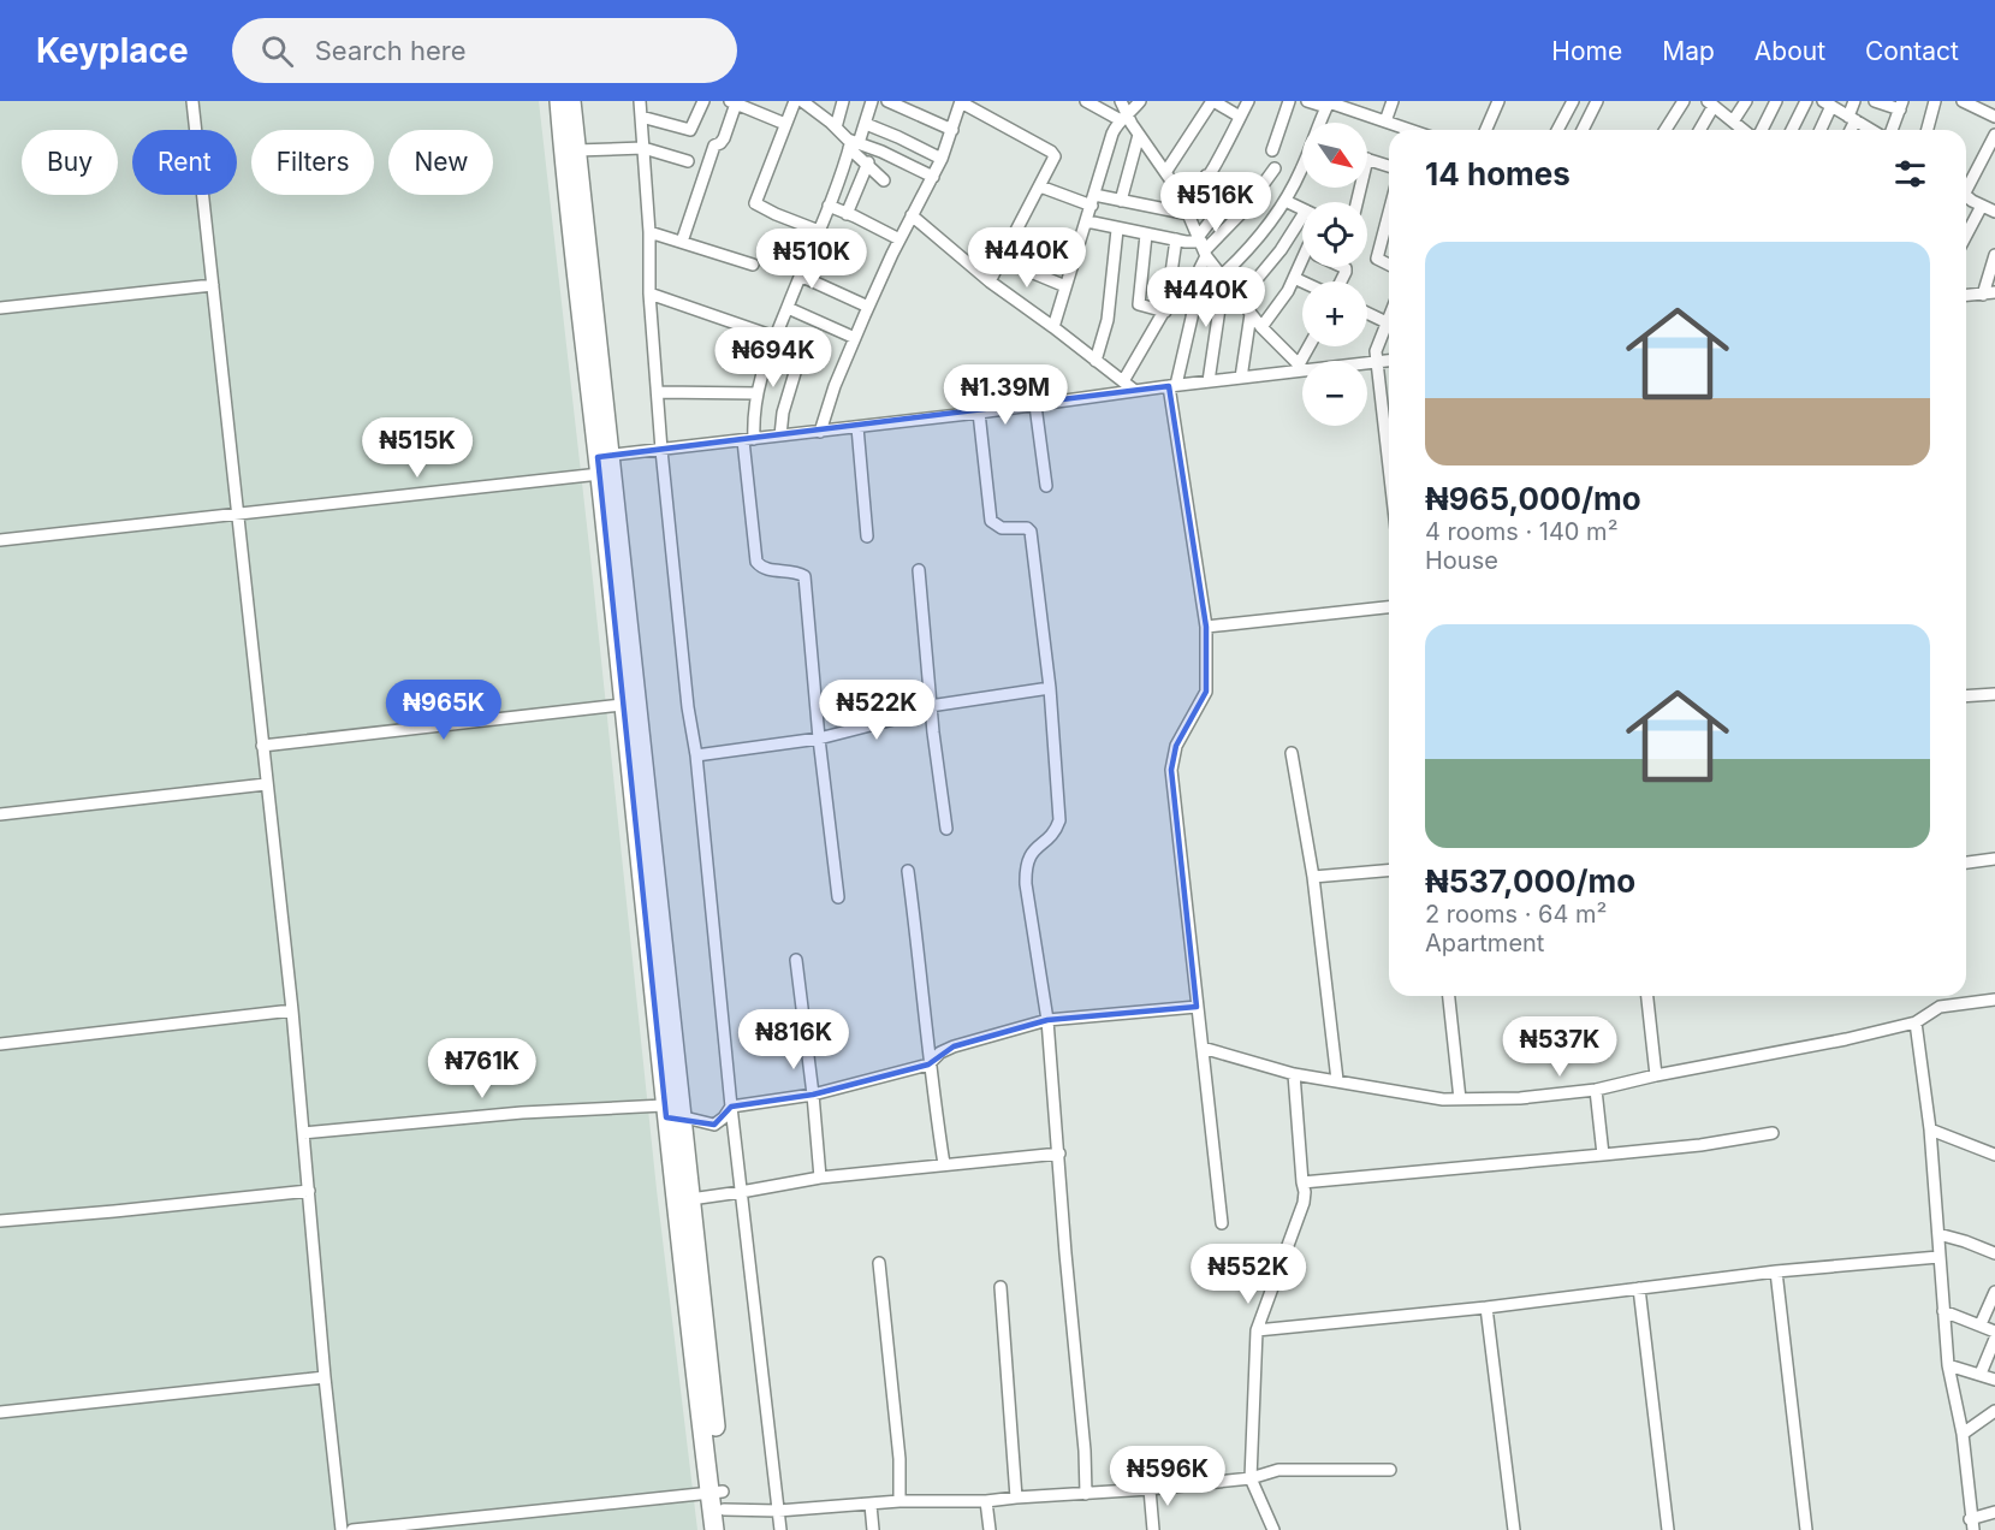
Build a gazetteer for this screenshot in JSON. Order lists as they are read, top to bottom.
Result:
{
  "north": "bottom right",
  "page": {
    "header": "Keyplace",
    "search": "Search here",
    "nav": [
      "Home",
      "Map",
      "About",
      "Contact"
    ],
    "map_buttons": ["+", "−"],
    "chip": [
      "Buy",
      "Rent",
      "Filters",
      "New"
    ],
    "heading": "14 homes",
    "price": [
      "₦516K",
      "₦440K",
      "₦510K",
      "₦440K",
      "₦694K",
      "₦1.39M",
      "₦515K",
      "₦965K",
      "₦522K",
      "₦816K",
      "₦537K",
      "₦761K",
      "₦552K",
      "₦596K"
    ],
    "list": [
      {
        "name": "₦965,000/mo",
        "note": "4 rooms · 140 m² · House"
      },
      {
        "name": "₦537,000/mo",
        "note": "2 rooms · 64 m² · Apartment"
      }
    ]
  }
}
